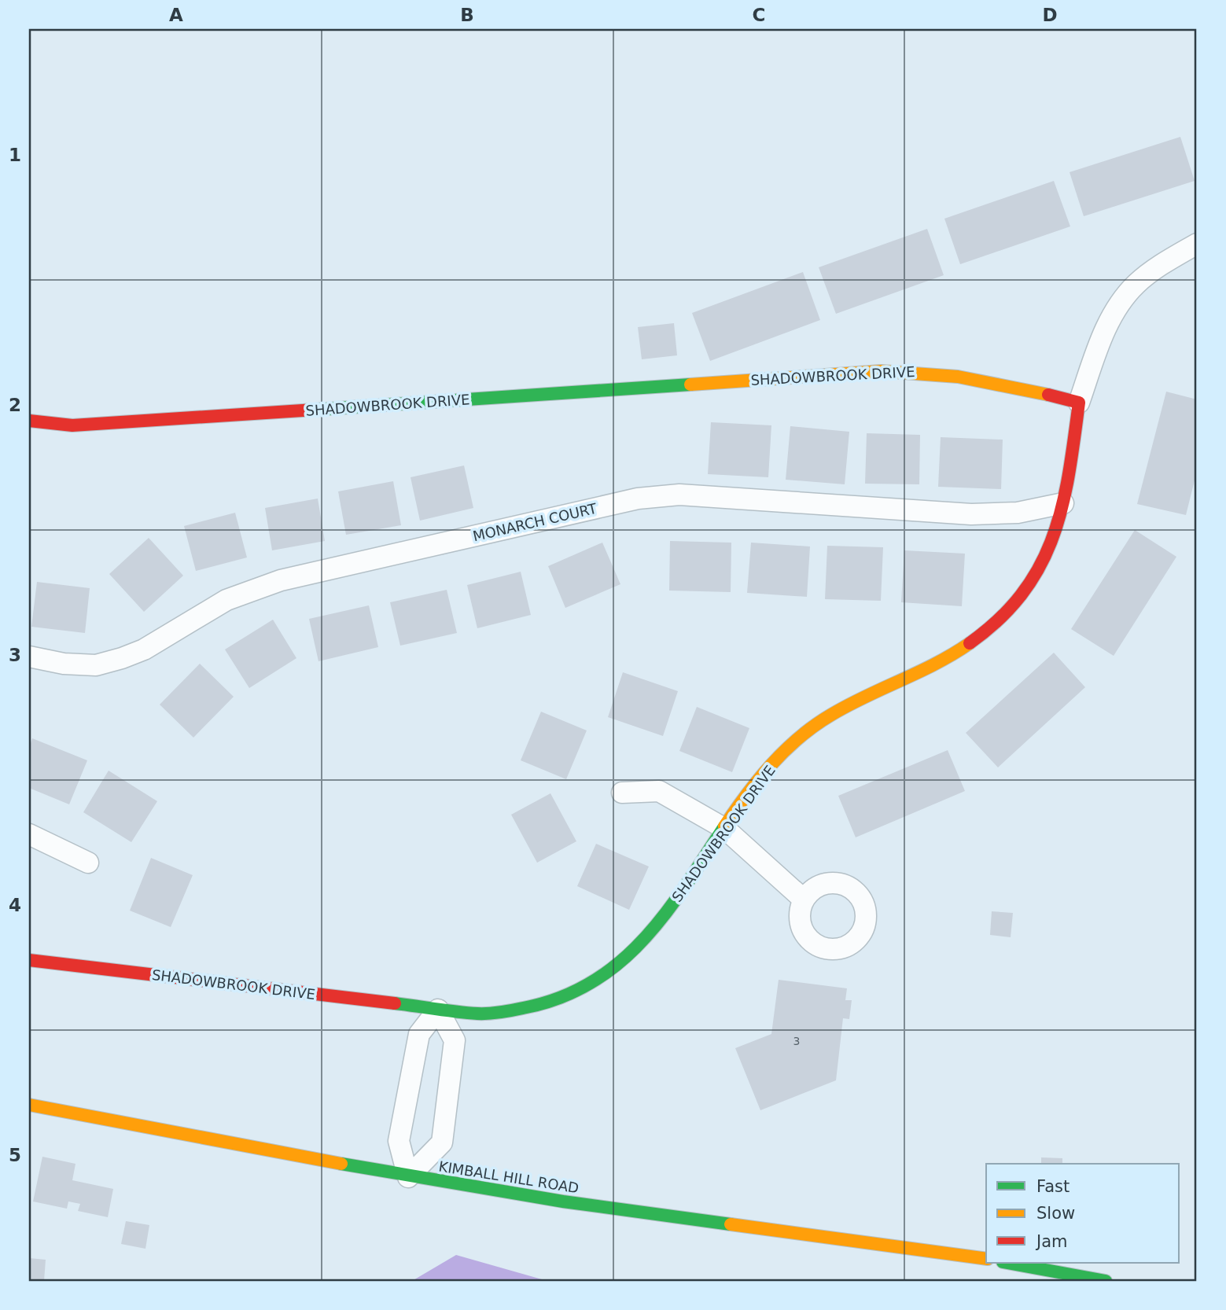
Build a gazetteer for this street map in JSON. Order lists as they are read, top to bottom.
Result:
{
  "streets": {
    "street": ["SHADOWBROOK DRIVE", "MONARCH COURT", "KIMBALL HILL ROAD"]
  },
  "crossings": [
    ["SHADOWBROOK DRIVE", "MONARCH COURT"]
  ],
  "house_numbers": ["3"],
  "legend": ["Fast", "Slow", "Jam"],
  "grid": {
    "columns": [
      "A",
      "B",
      "C",
      "D"
    ],
    "rows": [
      "1",
      "2",
      "3",
      "4",
      "5"
    ]
  }
}
